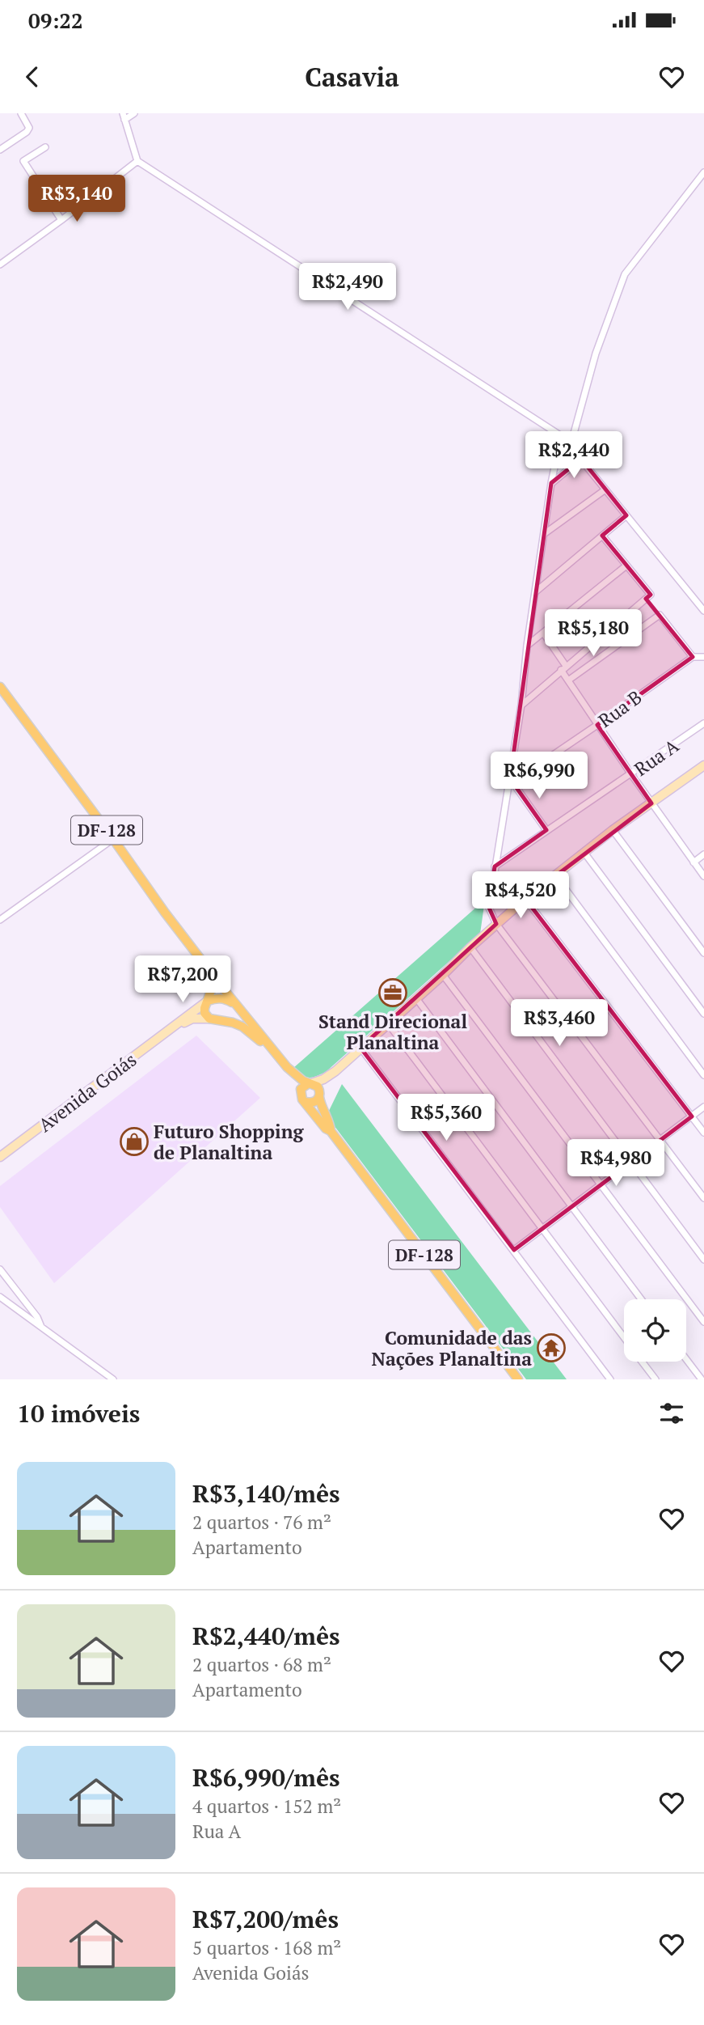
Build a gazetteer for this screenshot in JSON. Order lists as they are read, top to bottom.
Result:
{
  "streets": {
    "main road": ["DF-128"],
    "street": ["Rua B", "Rua A", "Avenida Goiás"]
  },
  "crossings": [
    ["DF-128", "Avenida Goiás"]
  ],
  "places": {
    "office": ["Stand Direcional Planaltina"],
    "shop": ["Futuro Shopping de Planaltina"],
    "temple": ["Comunidade das Nações Planaltina"]
  },
  "page": {
    "status": "09:22",
    "header": "Casavia",
    "price": [
      "R$3,140",
      "R$2,490",
      "R$2,440",
      "R$5,180",
      "R$6,990",
      "R$4,520",
      "R$7,200",
      "R$3,460",
      "R$5,360",
      "R$4,980"
    ],
    "heading": "10 imóveis",
    "list": [
      {
        "name": "R$3,140/mês",
        "note": "2 quartos · 76 m² · Apartamento"
      },
      {
        "name": "R$2,440/mês",
        "note": "2 quartos · 68 m² · Apartamento"
      },
      {
        "name": "R$6,990/mês",
        "note": "4 quartos · 152 m² · Rua A"
      },
      {
        "name": "R$7,200/mês",
        "note": "5 quartos · 168 m² · Avenida Goiás"
      }
    ]
  }
}
